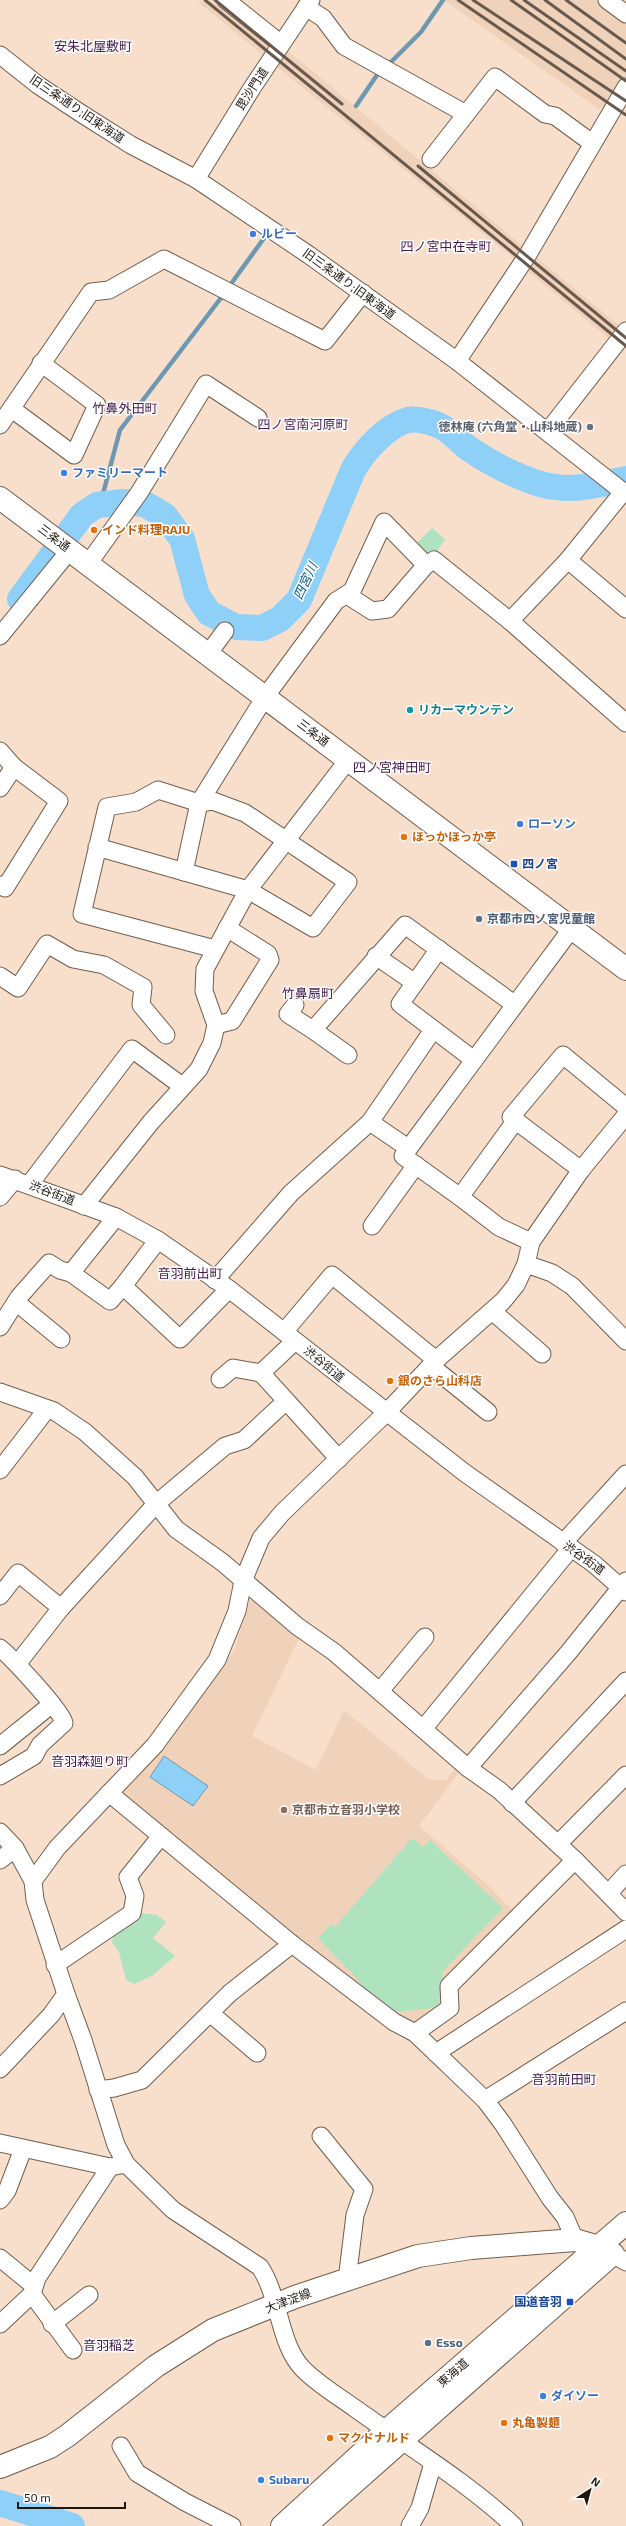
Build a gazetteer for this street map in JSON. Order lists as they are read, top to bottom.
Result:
{
  "streets": {
    "main road": ["三条通", "大津淀線", "東海道"],
    "street": ["毘沙門道", "旧三条通り;旧東海道", "渋谷街道"]
  },
  "crossings": [
    ["毘沙門道", "旧三条通り;旧東海道"],
    ["大津淀線", "東海道"]
  ],
  "districts": [
    "安朱北屋敷町",
    "四ノ宮中在寺町",
    "竹鼻外田町",
    "四ノ宮南河原町",
    "四ノ宮神田町",
    "竹鼻扇町",
    "音羽前出町",
    "音羽森廻り町",
    "音羽前田町",
    "音羽稲芝"
  ],
  "water": ["四宮川"],
  "places": {
    "other": [
      "ルビー",
      "徳林庵 (六角堂・山科地蔵)",
      "ファミリーマート",
      "インド料理RAJU",
      "リカーマウンテン",
      "ローソン",
      "ほっかほっか亭",
      "京都市四ノ宮児童館",
      "銀のさら山科店",
      "京都市立音羽小学校",
      "Esso",
      "ダイソー",
      "丸亀製麺",
      "マクドナルド",
      "Subaru"
    ],
    "transit": ["四ノ宮", "国道音羽"]
  },
  "scale_bar": "50 m",
  "north": "top right"
}
